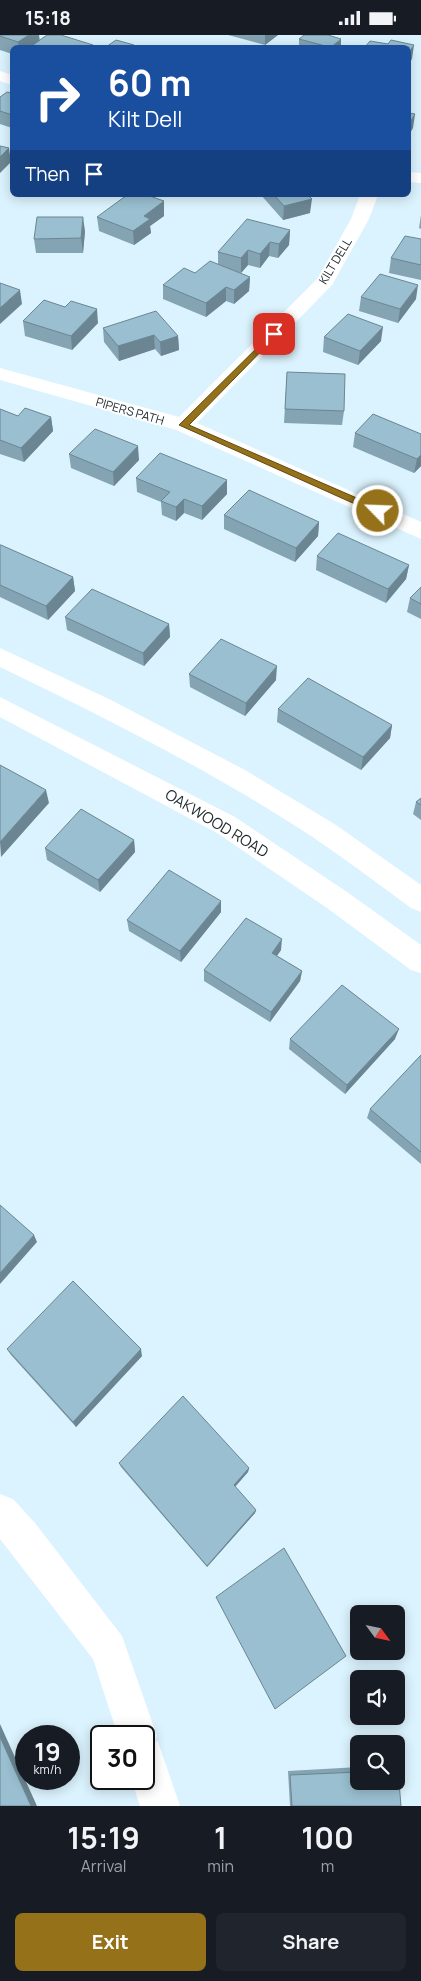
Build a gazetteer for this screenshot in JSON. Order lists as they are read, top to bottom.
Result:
{
  "streets": {
    "street": ["KILT DELL", "PIPERS PATH", "OAKWOOD ROAD"]
  },
  "crossings": [
    ["KILT DELL", "PIPERS PATH"]
  ],
  "north": "bottom right",
  "page": {
    "status": "15:18",
    "turn": ["60 m", "Kilt Dell"],
    "then": "Then",
    "speed": "19 km/h",
    "limit": "30",
    "eta": [
      "15:19",
      "Arrival",
      "1",
      "min",
      "100",
      "m"
    ],
    "buttons": ["Exit", "Share"]
  }
}
